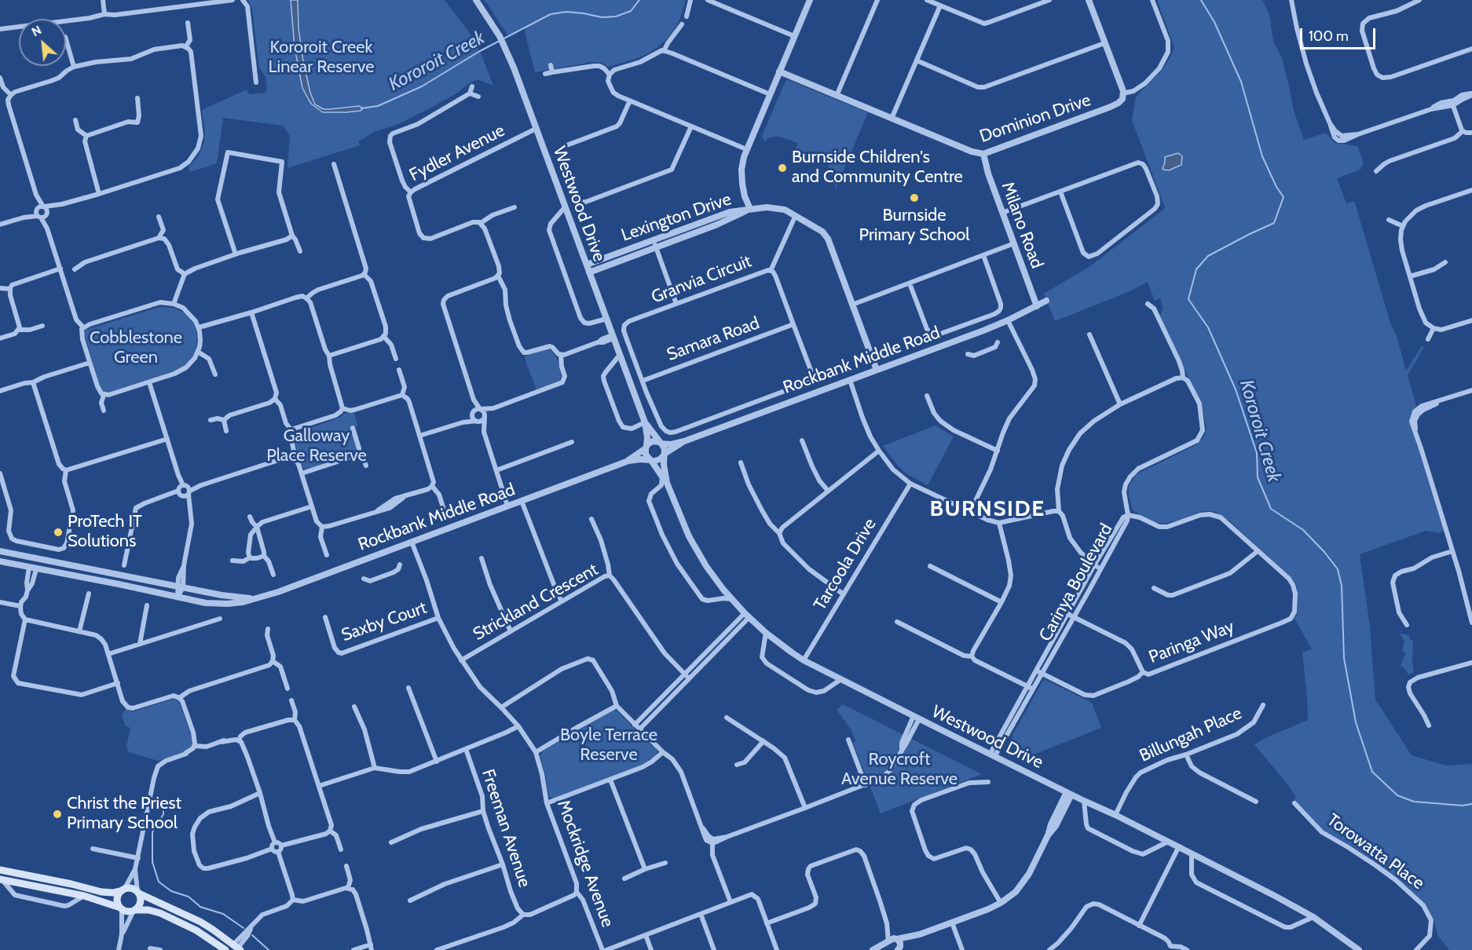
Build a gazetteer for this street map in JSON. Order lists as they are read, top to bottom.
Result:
{
  "streets": {
    "street": [
      "Dominion Drive",
      "Fydler Avenue",
      "Westwood Drive",
      "Lexington Drive",
      "Milano Road",
      "Granvia Circuit",
      "Samara Road",
      "Rockbank Middle Road",
      "Tarcoola Drive",
      "Carinya Boulevard",
      "Strickland Crescent",
      "Saxby Court",
      "Paringa Way",
      "Billungah Place",
      "Freeman Avenue",
      "Torowatta Place",
      "Mockridge Avenue"
    ]
  },
  "crossings": [
    ["Dominion Drive", "Milano Road"],
    ["Fydler Avenue", "Westwood Drive"],
    ["Westwood Drive", "Lexington Drive"],
    ["Westwood Drive", "Rockbank Middle Road"],
    ["Westwood Drive", "Tarcoola Drive"],
    ["Westwood Drive", "Carinya Boulevard"],
    ["Westwood Drive", "Billungah Place"],
    ["Lexington Drive", "Rockbank Middle Road"],
    ["Milano Road", "Rockbank Middle Road"],
    ["Granvia Circuit", "Samara Road"],
    ["Rockbank Middle Road", "Mockridge Avenue"],
    ["Carinya Boulevard", "Paringa Way"],
    ["Strickland Crescent", "Mockridge Avenue"],
    ["Saxby Court", "Mockridge Avenue"]
  ],
  "districts": ["BURNSIDE"],
  "water": ["Kororoit Creek"],
  "parks": [
    "Kororoit Creek Linear Reserve",
    "Cobblestone Green",
    "Galloway Place Reserve",
    "Boyle Terrace Reserve",
    "Roycroft Avenue Reserve"
  ],
  "places": [
    "Burnside Children's and Community Centre",
    "Burnside Primary School",
    "ProTech IT Solutions",
    "Christ the Priest Primary School"
  ],
  "scale_bar": "100 m",
  "north": "top left"
}
